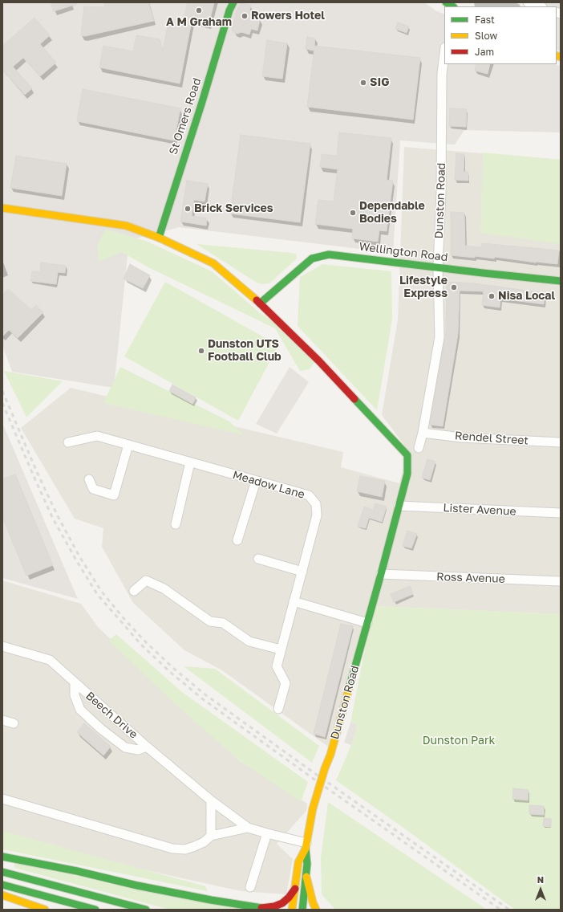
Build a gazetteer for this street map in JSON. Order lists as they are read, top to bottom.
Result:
{
  "streets": {
    "main road": ["St Omers Road", "Dunston Road", "Wellington Road"],
    "street": [
      "Rendel Street",
      "Meadow Lane",
      "Lister Avenue",
      "Ross Avenue",
      "Beech Drive"
    ]
  },
  "crossings": [
    ["St Omers Road", "Dunston Road"],
    ["Dunston Road", "Wellington Road"],
    ["Dunston Road", "Rendel Street"],
    ["Dunston Road", "Lister Avenue"],
    ["Dunston Road", "Ross Avenue"],
    ["Dunston Road", "Beech Drive"]
  ],
  "parks": ["Dunston Park"],
  "places": [
    "A M Graham",
    "Rowers Hotel",
    "SIG",
    "Brick Services",
    "Dependable Bodies",
    "Lifestyle Express",
    "Nisa Local",
    "Dunston UTS Football Club"
  ],
  "legend": ["Fast", "Slow", "Jam"],
  "north": "top"
}
